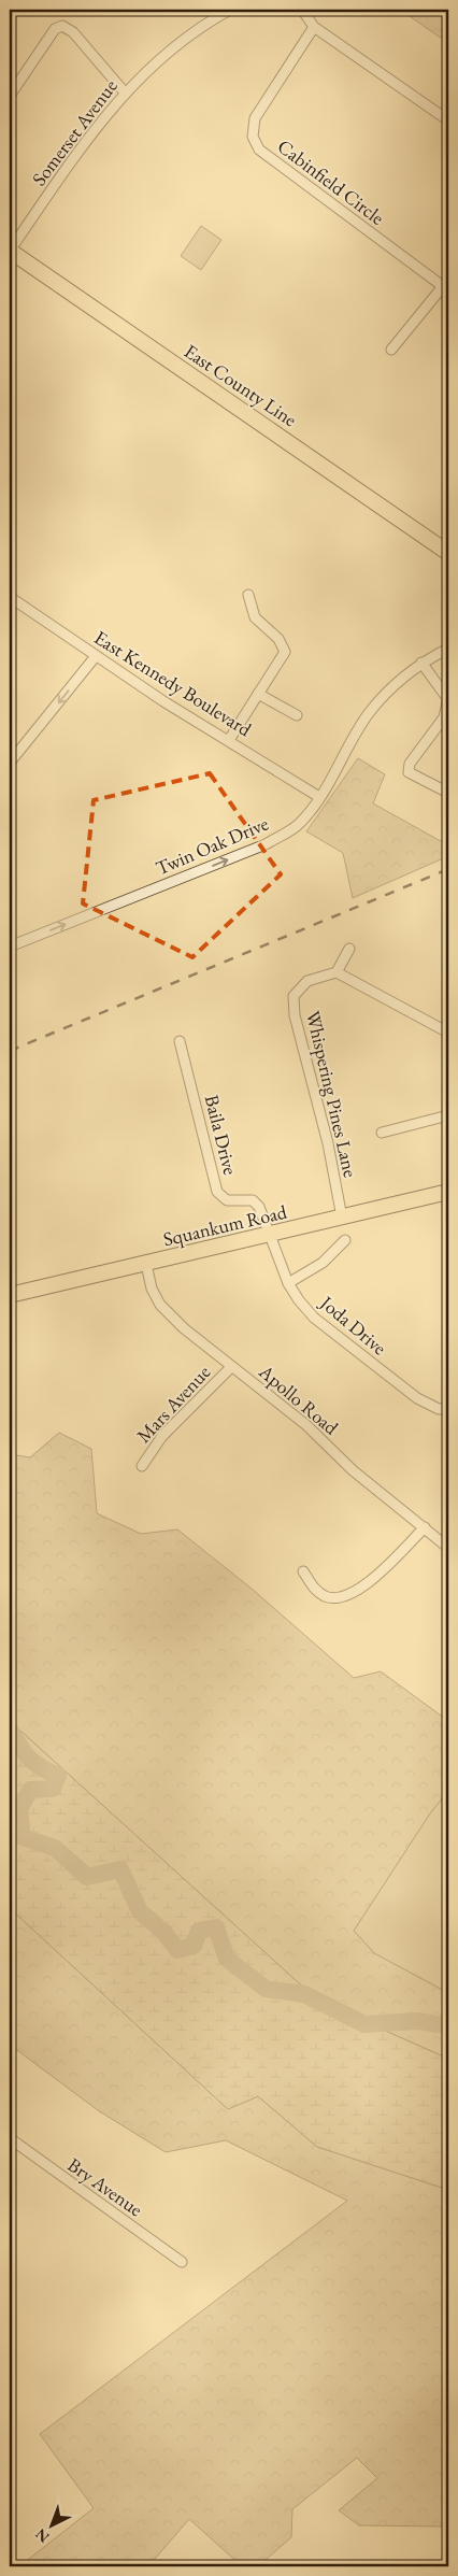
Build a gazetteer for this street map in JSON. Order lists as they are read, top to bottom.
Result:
{
  "streets": {
    "main road": ["East County Line", "Squankum Road"],
    "street": [
      "Somerset Avenue",
      "Cabinfield Circle",
      "East Kennedy Boulevard",
      "Twin Oak Drive",
      "Whispering Pines Lane",
      "Baila Drive",
      "Joda Drive",
      "Apollo Road",
      "Mars Avenue",
      "Bry Avenue"
    ]
  },
  "crossings": [
    ["Somerset Avenue", "East County Line"],
    ["East Kennedy Boulevard", "Twin Oak Drive"],
    ["Whispering Pines Lane", "Squankum Road"],
    ["Baila Drive", "Squankum Road"],
    ["Baila Drive", "Joda Drive"],
    ["Squankum Road", "Joda Drive"],
    ["Squankum Road", "Apollo Road"],
    ["Apollo Road", "Mars Avenue"]
  ],
  "one_way": ["Twin Oak Drive"],
  "north": "bottom left"
}
